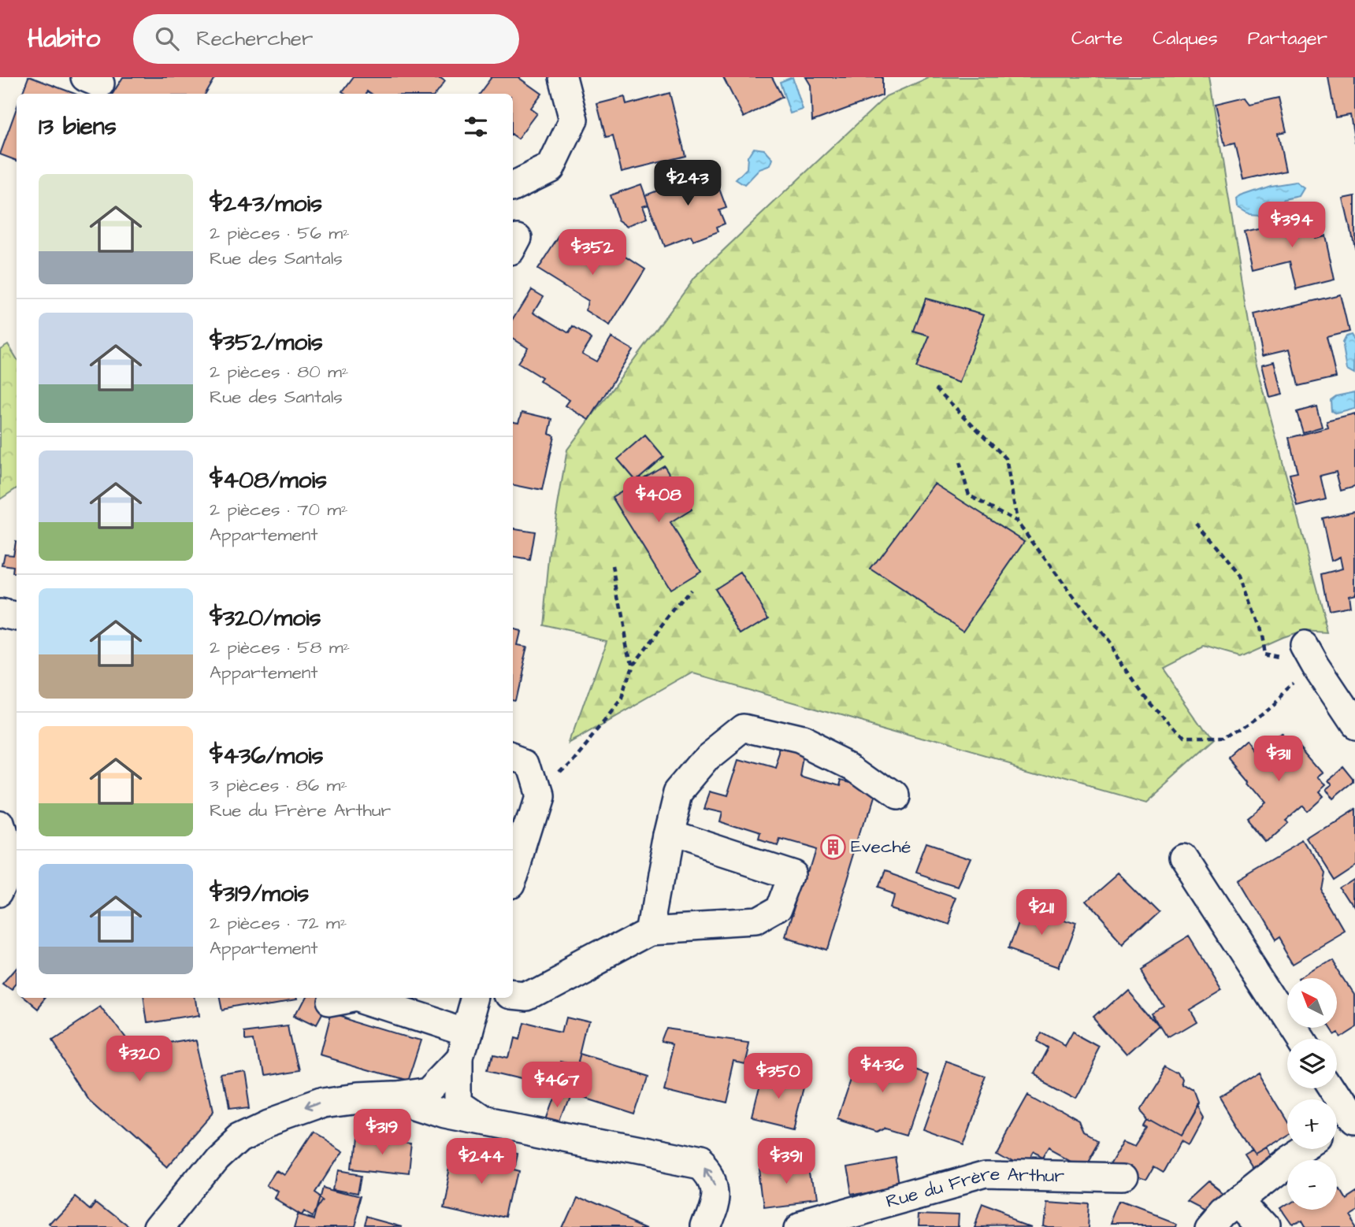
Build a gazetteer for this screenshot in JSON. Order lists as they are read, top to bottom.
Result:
{
  "streets": {
    "street": ["Rue du Frère Arthur"]
  },
  "places": {
    "building": ["Eveché"]
  },
  "north": "top left",
  "page": {
    "header": "Habito",
    "search": "Rechercher",
    "nav": ["Carte", "Calques", "Partager"],
    "heading": "13 biens",
    "price": [
      "$243",
      "$394",
      "$352",
      "$408",
      "$311",
      "$211",
      "$320",
      "$436",
      "$350",
      "$467",
      "$319",
      "$244",
      "$391"
    ],
    "list": [
      {
        "name": "$243/mois",
        "note": "2 pièces · 56 m² · Rue des Santals"
      },
      {
        "name": "$352/mois",
        "note": "2 pièces · 80 m² · Rue des Santals"
      },
      {
        "name": "$408/mois",
        "note": "2 pièces · 70 m² · Appartement"
      },
      {
        "name": "$320/mois",
        "note": "2 pièces · 58 m² · Appartement"
      },
      {
        "name": "$436/mois",
        "note": "3 pièces · 86 m² · Rue du Frère Arthur"
      },
      {
        "name": "$319/mois",
        "note": "2 pièces · 72 m² · Appartement"
      }
    ],
    "map_buttons": ["+", "−"]
  }
}
